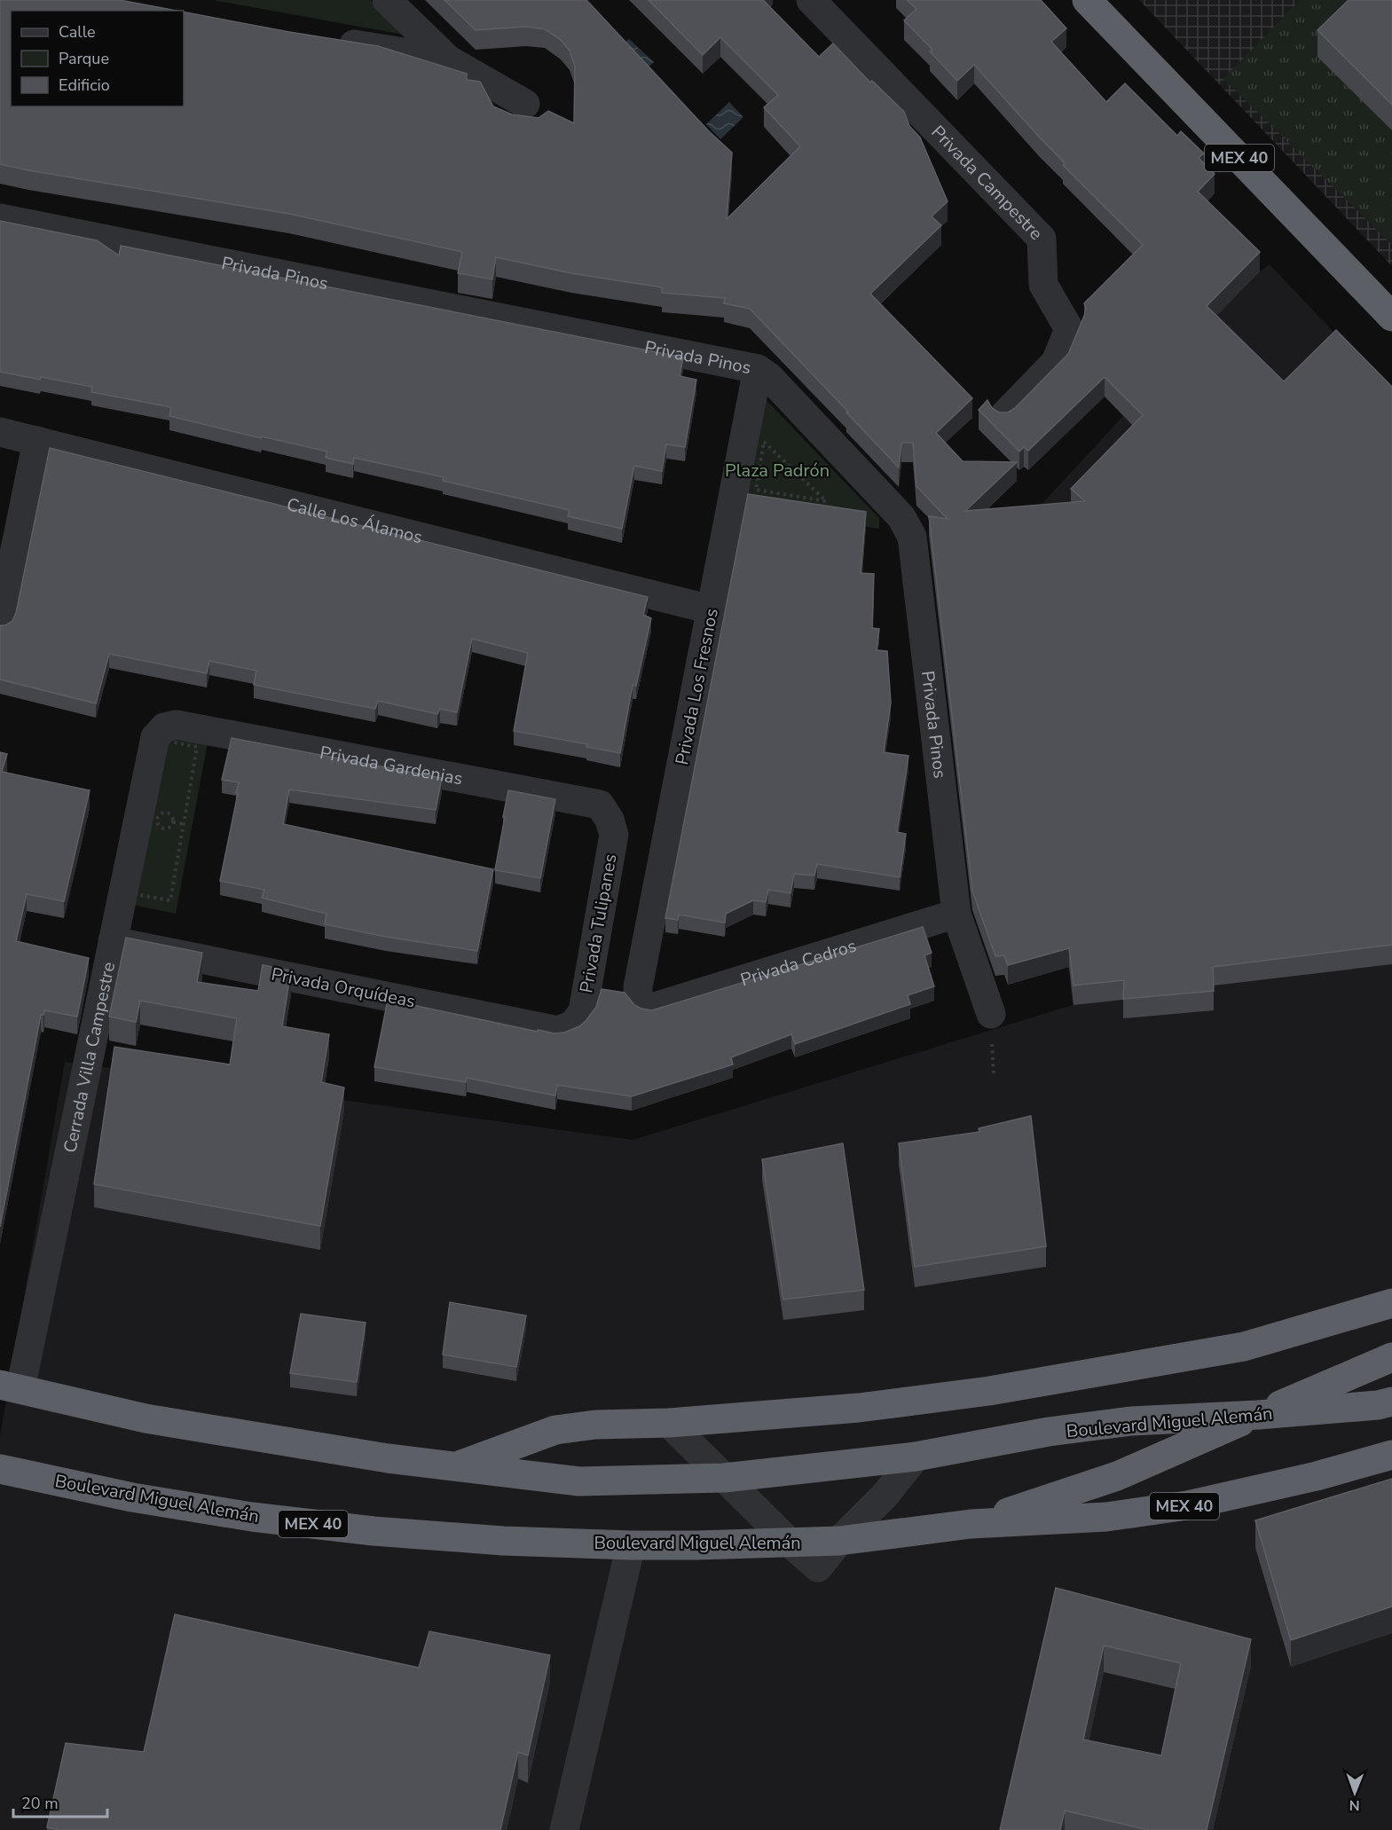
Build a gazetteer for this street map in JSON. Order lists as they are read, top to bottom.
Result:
{
  "streets": {
    "highway": ["MEX 40", "Boulevard Miguel Alemán"],
    "street": [
      "Privada Campestre",
      "Privada Pinos",
      "Calle Los Álamos",
      "Privada Los Fresnos",
      "Privada Gardenias",
      "Privada Tulipanes",
      "Privada Cedros",
      "Privada Orquídeas",
      "Cerrada Villa Campestre"
    ]
  },
  "crossings": [
    ["Privada Pinos", "Privada Los Fresnos"],
    ["Privada Pinos", "Privada Cedros"],
    ["Calle Los Álamos", "Privada Los Fresnos"],
    ["Privada Los Fresnos", "Privada Cedros"],
    ["Privada Gardenias", "Privada Tulipanes"],
    ["Privada Gardenias", "Cerrada Villa Campestre"],
    ["Privada Tulipanes", "Privada Orquídeas"],
    ["Privada Orquídeas", "Cerrada Villa Campestre"],
    ["Cerrada Villa Campestre", "Boulevard Miguel Alemán"]
  ],
  "parks": ["Plaza Padrón"],
  "legend": ["Calle", "Parque", "Edificio"],
  "scale_bar": "20 m",
  "north": "bottom"
}
